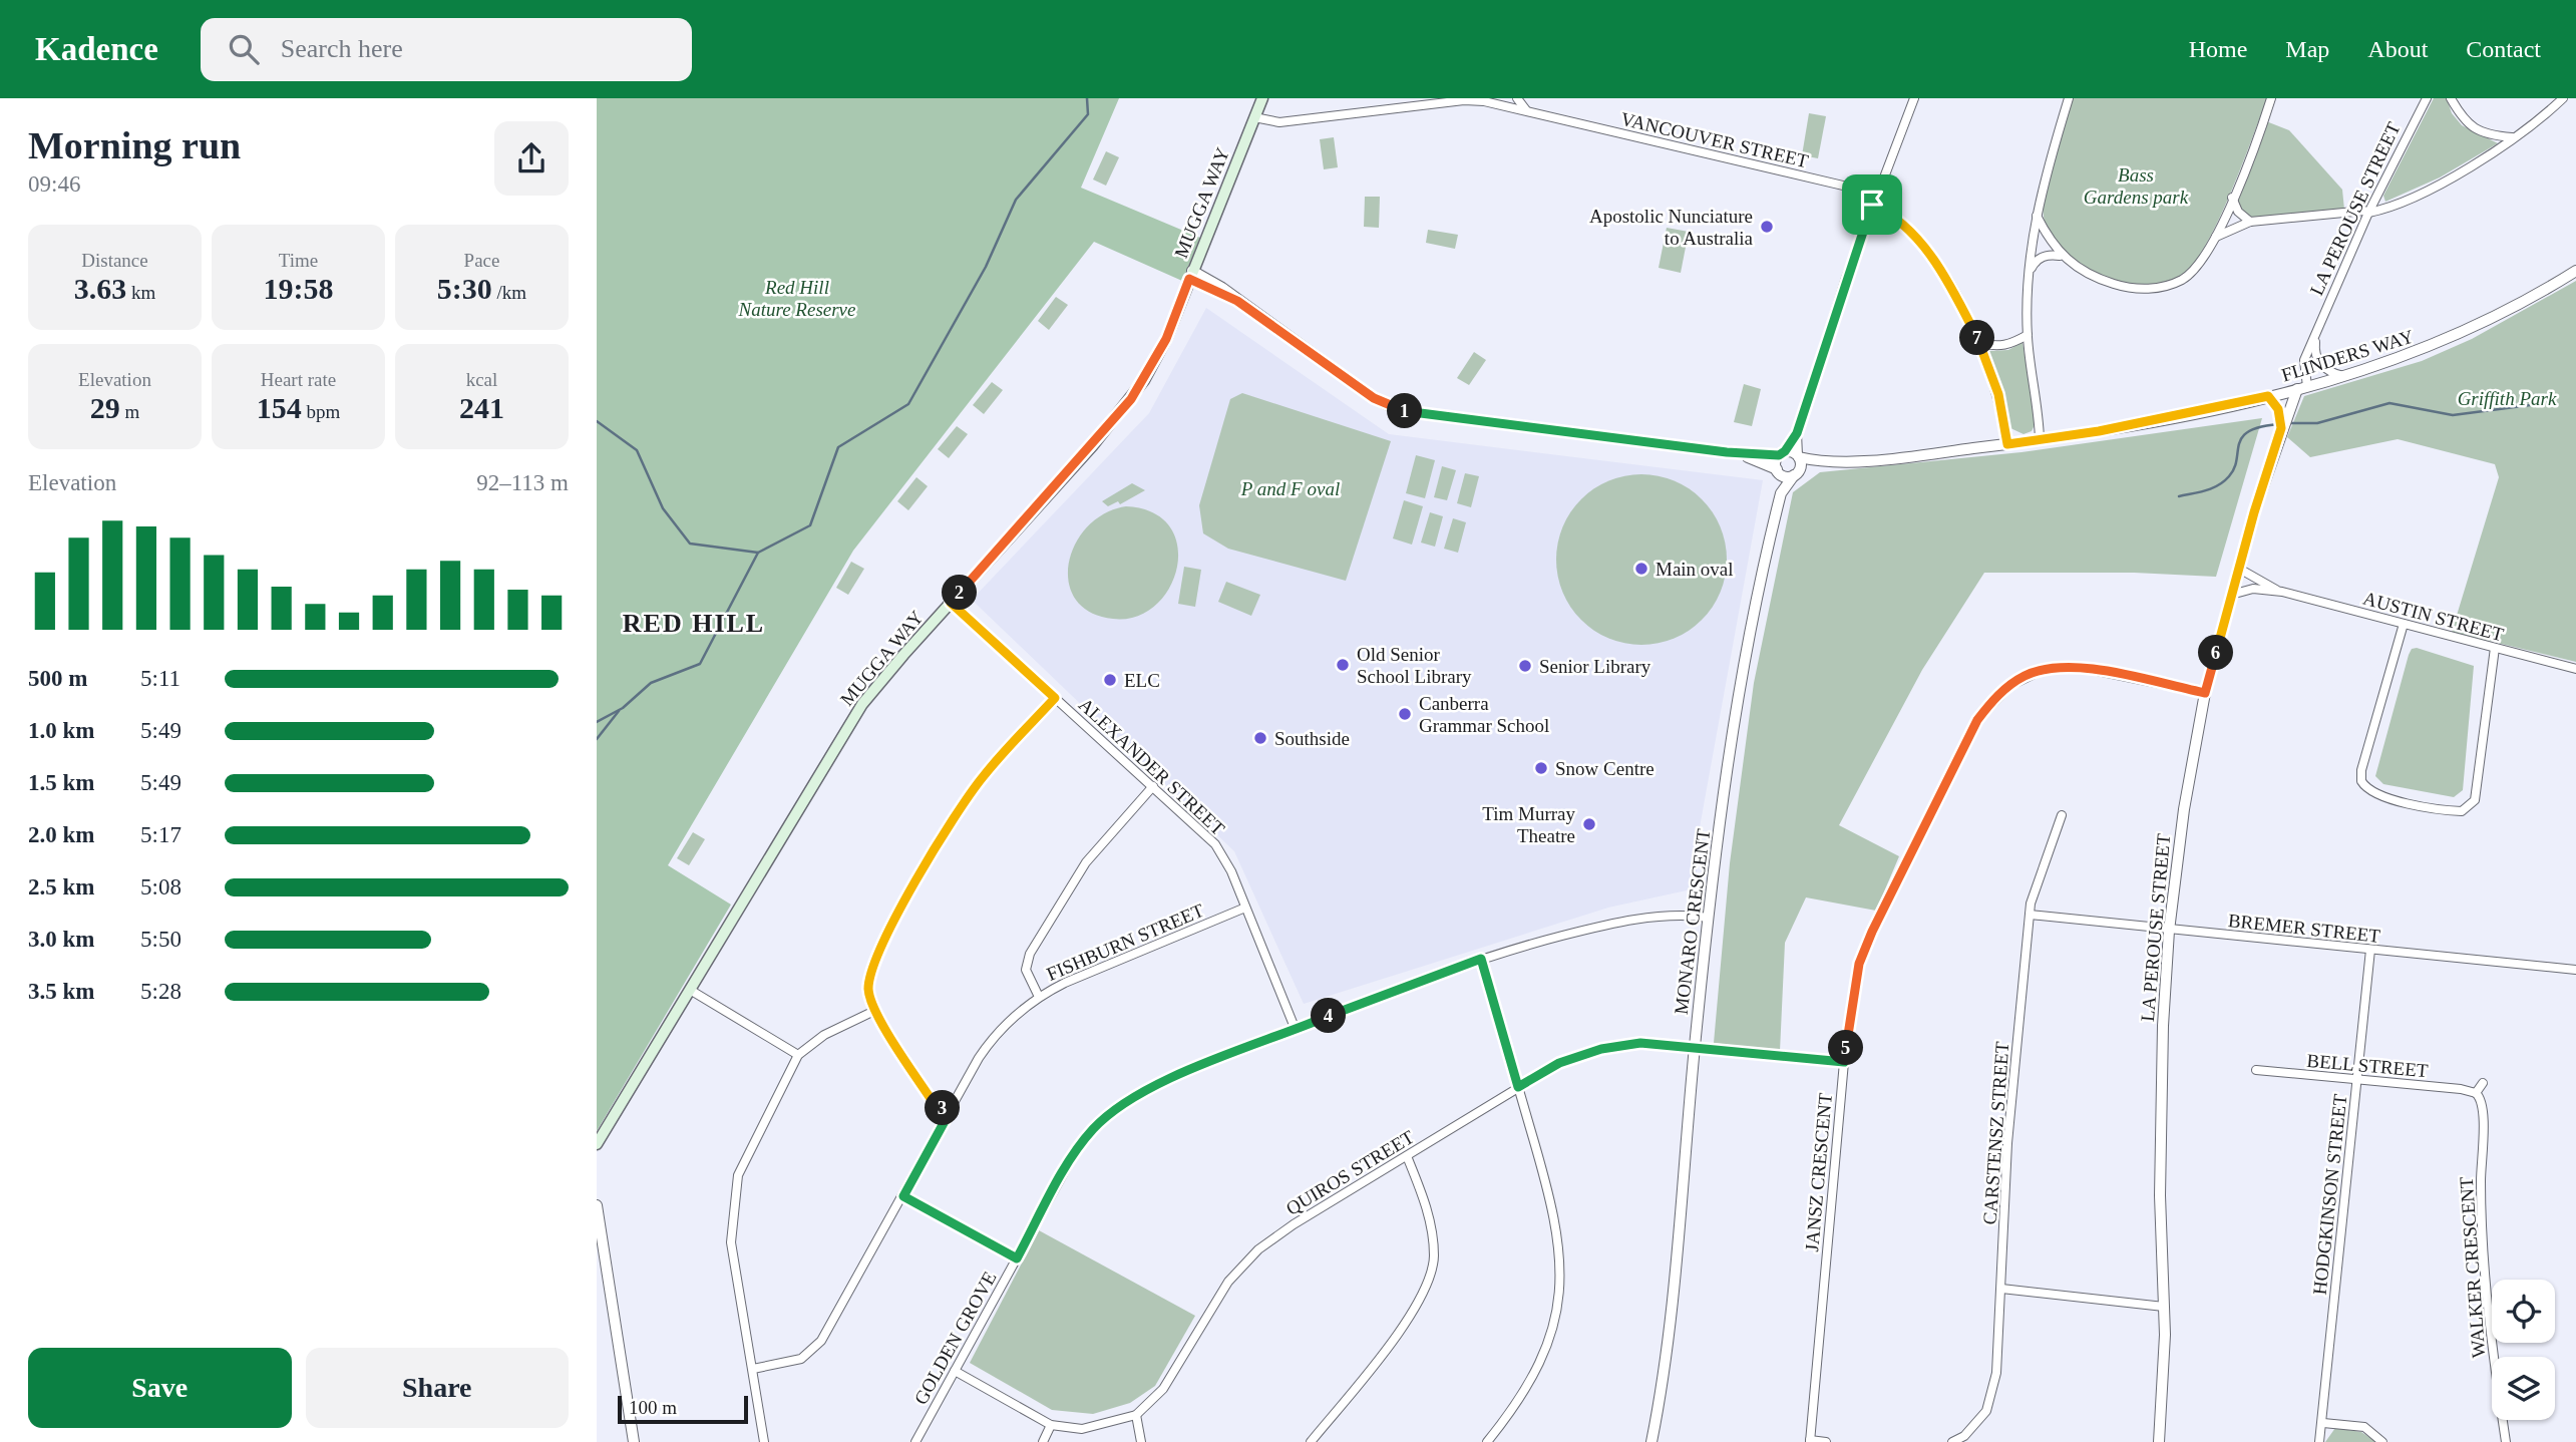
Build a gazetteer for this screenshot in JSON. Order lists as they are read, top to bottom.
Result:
{
  "streets": {
    "main road": ["MUGGA WAY"],
    "street": [
      "VANCOUVER STREET",
      "LA PEROUSE STREET",
      "FLINDERS WAY",
      "AUSTIN STREET",
      "ALEXANDER STREET",
      "MONARO CRESCENT",
      "BREMER STREET",
      "FISHBURN STREET",
      "BELL STREET",
      "CARSTENSZ STREET",
      "QUIROS STREET",
      "JANSZ CRESCENT",
      "HODGKINSON STREET",
      "WALKER CRESCENT",
      "GOLDEN GROVE"
    ]
  },
  "crossings": [
    ["VANCOUVER STREET", "MUGGA WAY"],
    ["MUGGA WAY", "ALEXANDER STREET"],
    ["LA PEROUSE STREET", "FLINDERS WAY"],
    ["LA PEROUSE STREET", "AUSTIN STREET"],
    ["LA PEROUSE STREET", "BREMER STREET"],
    ["LA PEROUSE STREET", "JANSZ CRESCENT"],
    ["FLINDERS WAY", "MONARO CRESCENT"],
    ["ALEXANDER STREET", "FISHBURN STREET"],
    ["ALEXANDER STREET", "GOLDEN GROVE"],
    ["MONARO CRESCENT", "QUIROS STREET"],
    ["MONARO CRESCENT", "GOLDEN GROVE"],
    ["BREMER STREET", "CARSTENSZ STREET"],
    ["BREMER STREET", "HODGKINSON STREET"],
    ["BELL STREET", "HODGKINSON STREET"],
    ["BELL STREET", "WALKER CRESCENT"],
    ["QUIROS STREET", "JANSZ CRESCENT"],
    ["QUIROS STREET", "GOLDEN GROVE"]
  ],
  "districts": ["RED HILL"],
  "parks": [
    "Bass Gardens park",
    "Red Hill Nature Reserve",
    "Griffith Park",
    "P and F oval"
  ],
  "places": [
    "Apostolic Nunciature to Australia",
    "Main oval",
    "Old Senior School Library",
    "Senior Library",
    "ELC",
    "Canberra Grammar School",
    "Southside",
    "Snow Centre",
    "Tim Murray Theatre"
  ],
  "scale_bar": "100 m",
  "page": {
    "header": "Kadence",
    "search": "Search here",
    "nav": [
      "Home",
      "Map",
      "About",
      "Contact"
    ],
    "heading": ["Morning run", "09:46"],
    "stats": [
      ["Distance", "3.63 km"],
      ["Time", "19:58"],
      ["Pace", "5:30 /km"],
      ["Elevation", "29 m"],
      ["Heart rate", "154 bpm"],
      ["kcal", "241"]
    ],
    "pins": [
      "7",
      "1",
      "2",
      "6",
      "4",
      "5",
      "3"
    ],
    "chart": ["Elevation", "92–113 m"],
    "list": [
      {
        "name": "500 m",
        "note": "5:11"
      },
      {
        "name": "1.0 km",
        "note": "5:49"
      },
      {
        "name": "1.5 km",
        "note": "5:49"
      },
      {
        "name": "2.0 km",
        "note": "5:17"
      },
      {
        "name": "2.5 km",
        "note": "5:08"
      },
      {
        "name": "3.0 km",
        "note": "5:50"
      },
      {
        "name": "3.5 km",
        "note": "5:28"
      }
    ],
    "buttons": ["Save", "Share"],
    "scale": "100 m"
  }
}
